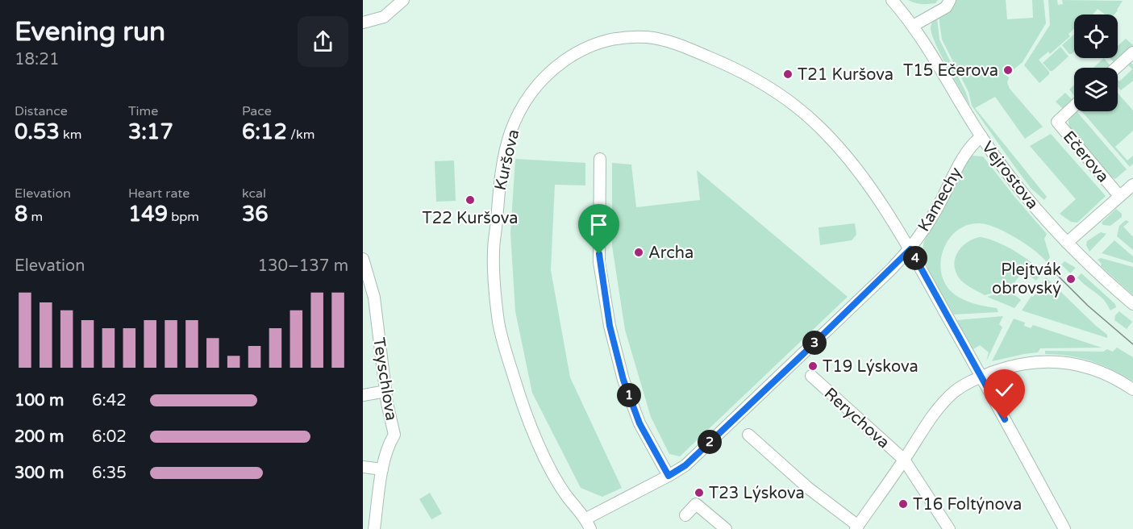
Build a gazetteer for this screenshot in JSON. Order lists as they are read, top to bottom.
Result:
{
  "streets": {
    "street": [
      "Ečerova",
      "Kuršova",
      "Vejrostova",
      "Kamechy",
      "Teyschlova",
      "Rerychova"
    ]
  },
  "crossings": [
    ["Ečerova", "Vejrostova"],
    ["Kuršova", "Kamechy"],
    ["Kuršova", "Rerychova"],
    ["Vejrostova", "Kamechy"]
  ],
  "places": [
    "T15 Ečerova",
    "T21 Kuršova",
    "T22 Kuršova",
    "Archa",
    "Plejtvák obrovský",
    "T19 Lýskova",
    "T23 Lýskova",
    "T16 Foltýnova"
  ],
  "page": {
    "heading": ["Evening run", "18:21"],
    "stats": [
      ["Distance", "0.53 km"],
      ["Time", "3:17"],
      ["Pace", "6:12 /km"],
      ["Elevation", "8 m"],
      ["Heart rate", "149 bpm"],
      ["kcal", "36"]
    ],
    "pins": [
      "4",
      "3",
      "1",
      "2"
    ],
    "chart": ["Elevation", "130–137 m"],
    "list": [
      {
        "name": "100 m",
        "note": "6:42"
      },
      {
        "name": "200 m",
        "note": "6:02"
      },
      {
        "name": "300 m",
        "note": "6:35"
      }
    ]
  }
}
